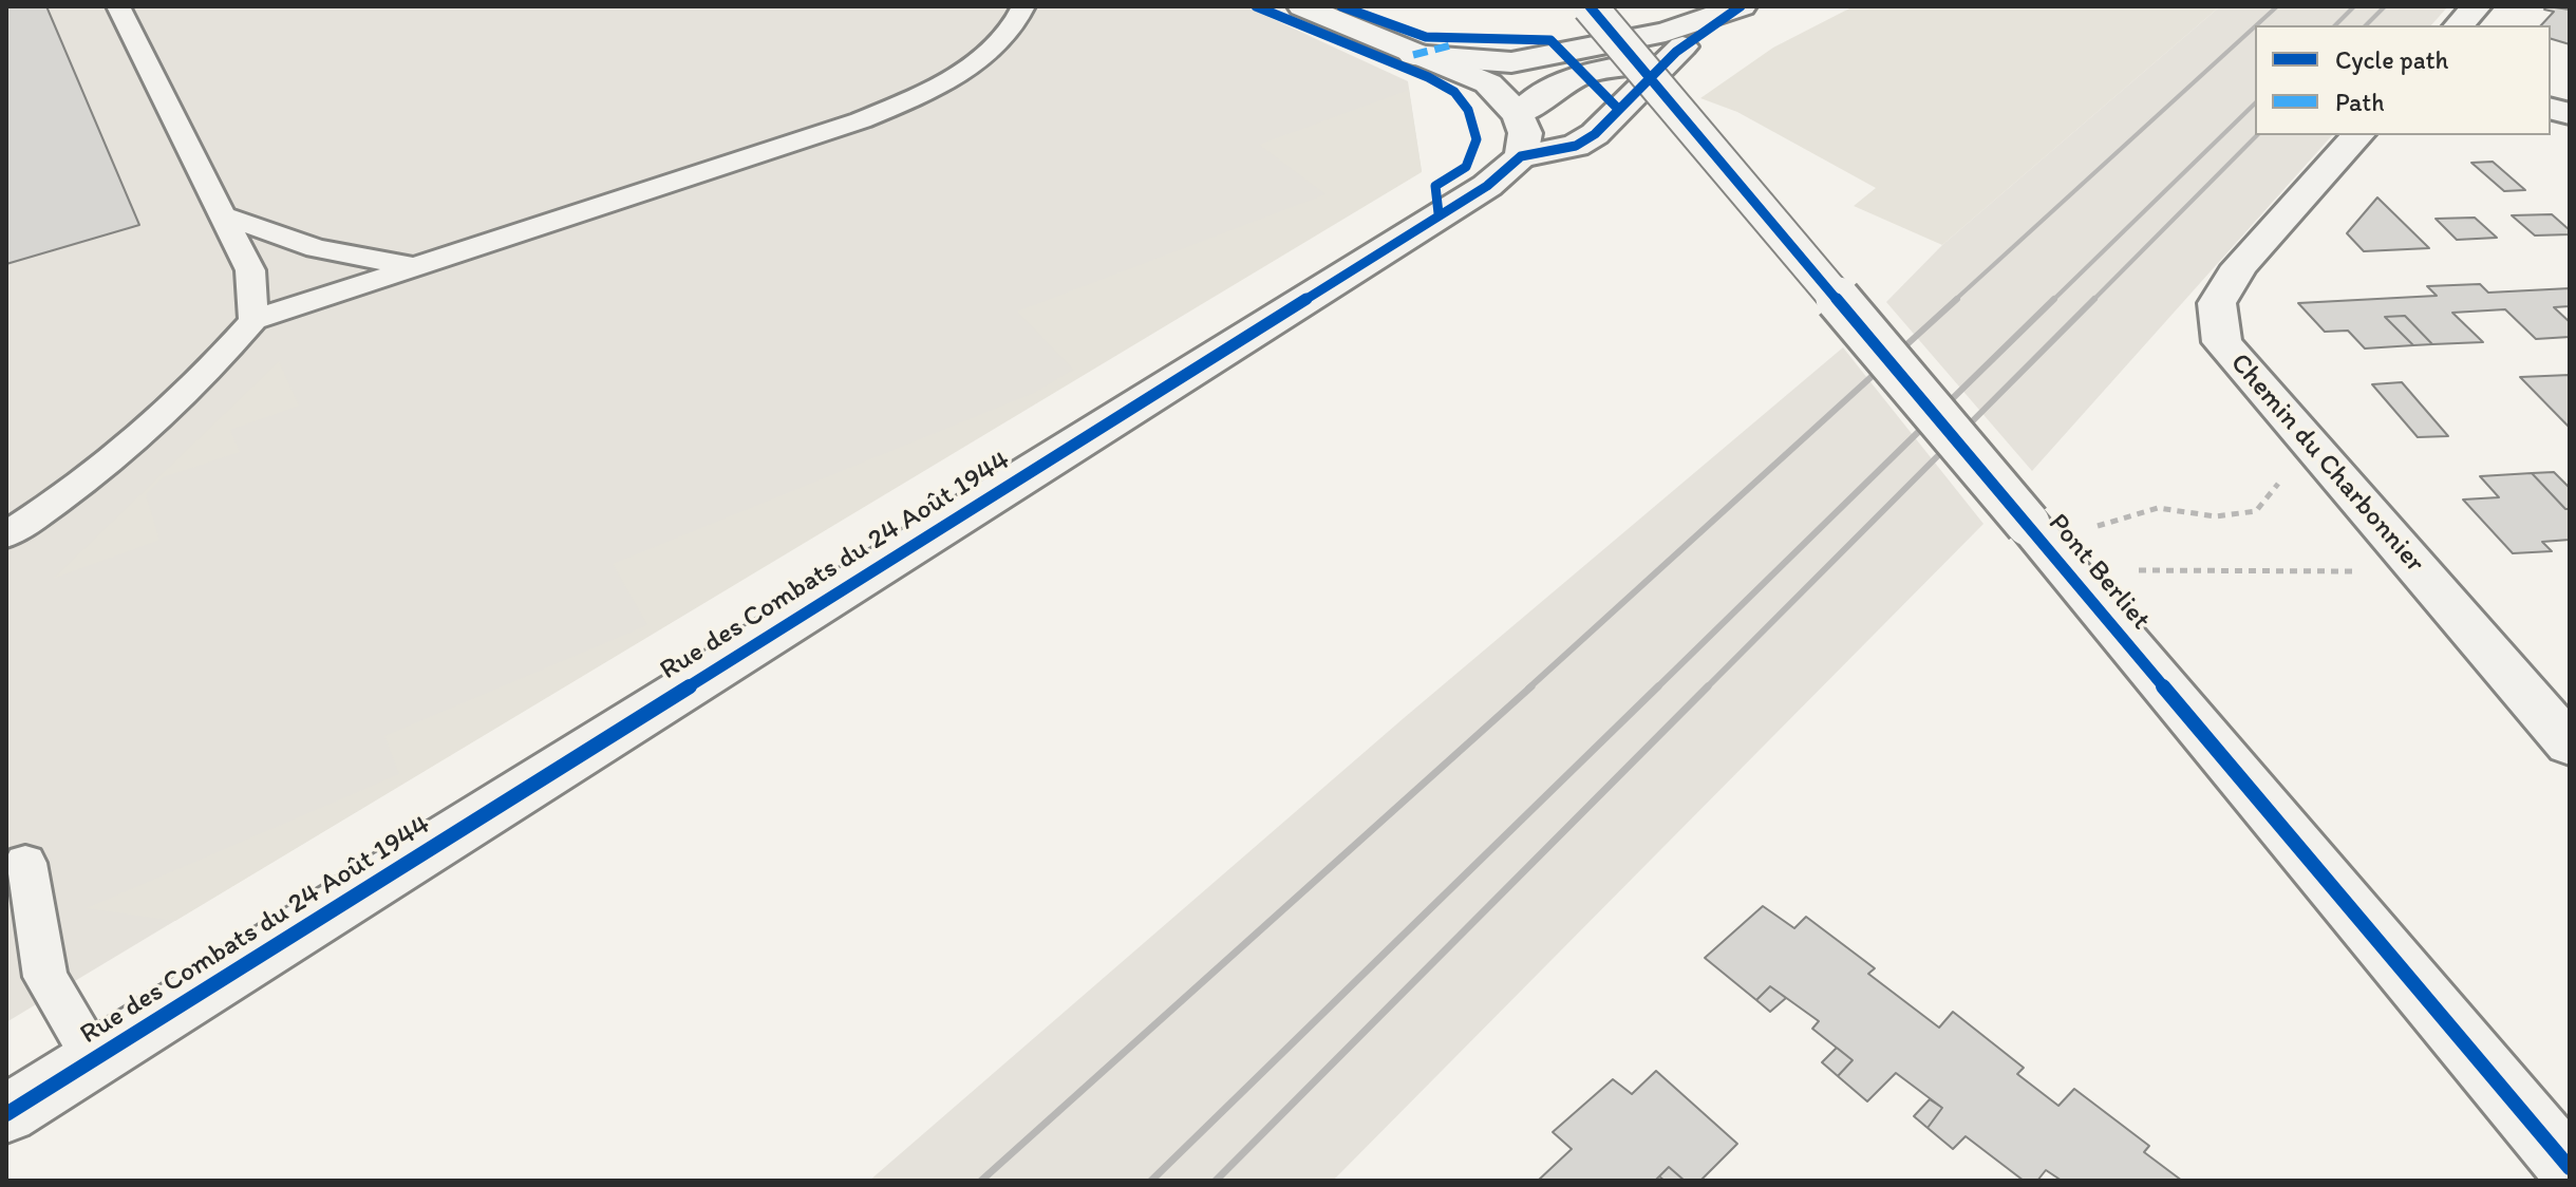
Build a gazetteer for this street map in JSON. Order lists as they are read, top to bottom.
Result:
{
  "streets": {
    "street": ["Chemin du Charbonnier", "Rue des Combats du 24 Août 1944", "Pont Berliet"]
  },
  "legend": ["Cycle path", "Path"]
}
